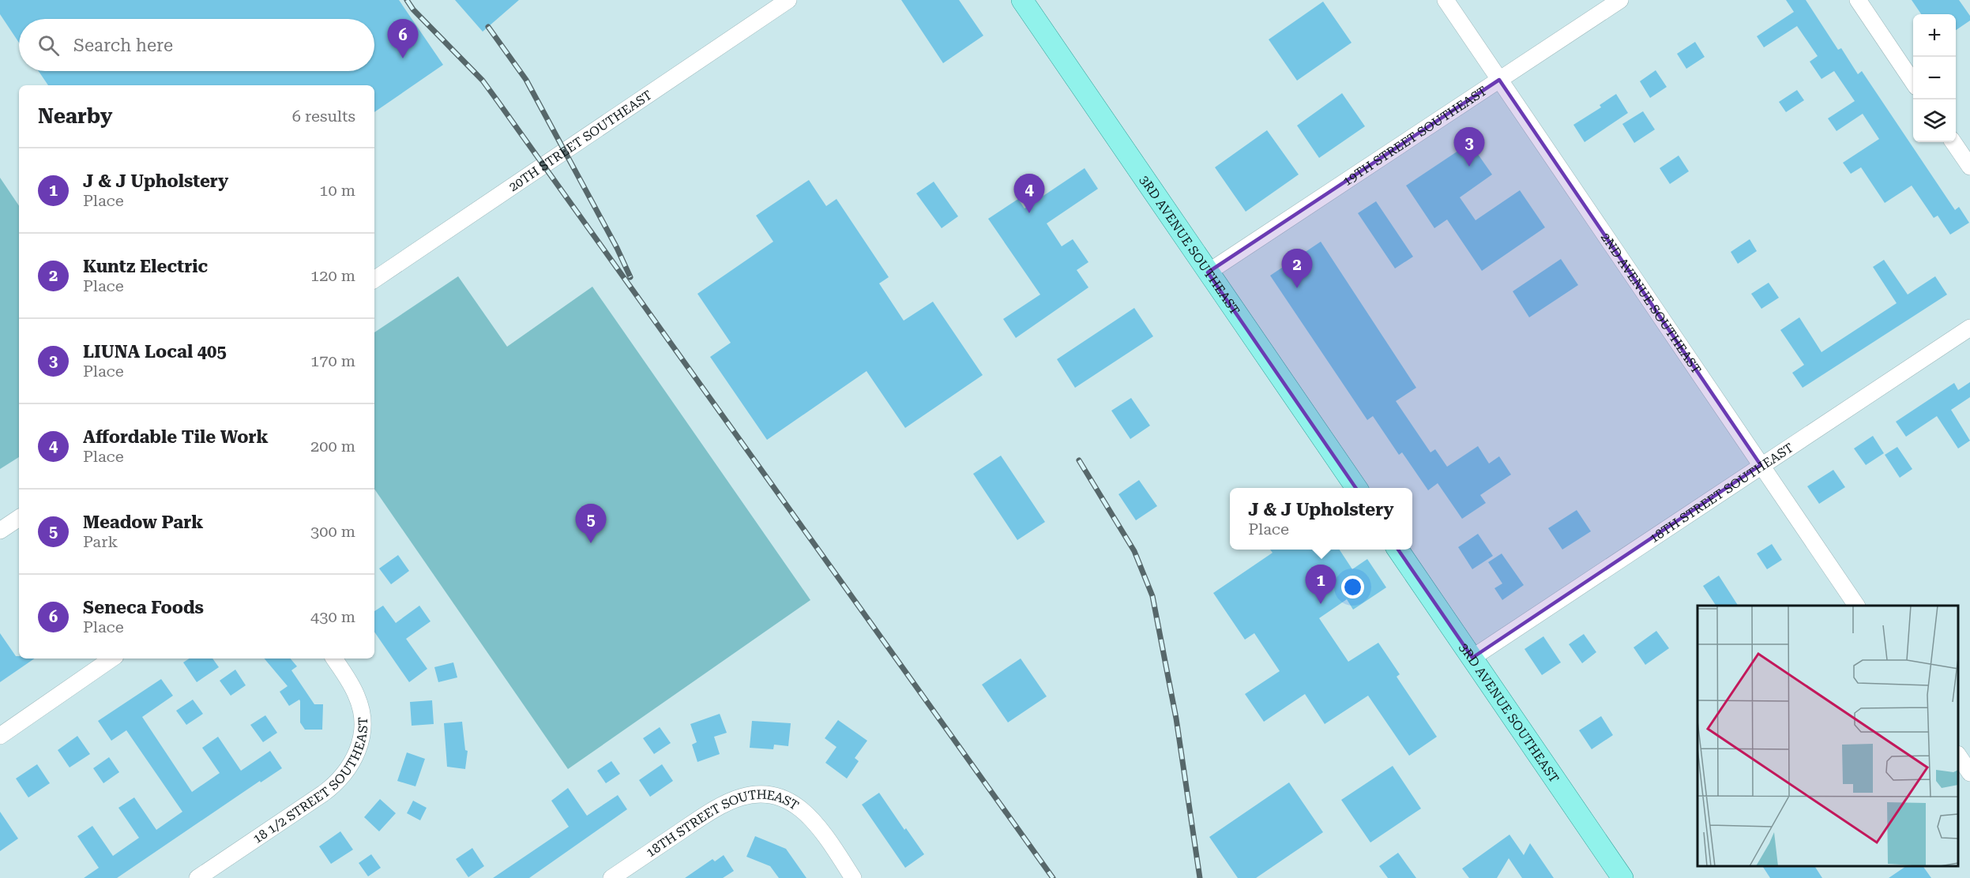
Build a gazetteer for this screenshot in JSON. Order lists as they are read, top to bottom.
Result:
{
  "streets": {
    "main road": ["3RD AVENUE SOUTHEAST"],
    "street": [
      "19TH STREET SOUTHEAST",
      "20TH STREET SOUTHEAST",
      "2ND AVENUE SOUTHEAST",
      "18TH STREET SOUTHEAST",
      "18 1/2 STREET SOUTHEAST"
    ]
  },
  "crossings": [
    ["19TH STREET SOUTHEAST", "3RD AVENUE SOUTHEAST"],
    ["19TH STREET SOUTHEAST", "2ND AVENUE SOUTHEAST"],
    ["3RD AVENUE SOUTHEAST", "18TH STREET SOUTHEAST"],
    ["2ND AVENUE SOUTHEAST", "18TH STREET SOUTHEAST"]
  ],
  "page": {
    "map_buttons": ["+", "−"],
    "pins": [
      "6",
      "3",
      "4",
      "2",
      "5",
      "1"
    ],
    "search": "Search here",
    "heading": ["Nearby", "6 results"],
    "list": [
      {
        "mark": "1",
        "name": "J & J Upholstery",
        "note": "Place",
        "value": "10 m"
      },
      {
        "mark": "2",
        "name": "Kuntz Electric",
        "note": "Place",
        "value": "120 m"
      },
      {
        "mark": "3",
        "name": "LIUNA Local 405",
        "note": "Place",
        "value": "170 m"
      },
      {
        "mark": "4",
        "name": "Affordable Tile Work",
        "note": "Place",
        "value": "200 m"
      },
      {
        "mark": "5",
        "name": "Meadow Park",
        "note": "Park",
        "value": "300 m"
      },
      {
        "mark": "6",
        "name": "Seneca Foods",
        "note": "Place",
        "value": "430 m"
      }
    ],
    "popup": ["J & J Upholstery", "Place"]
  }
}
